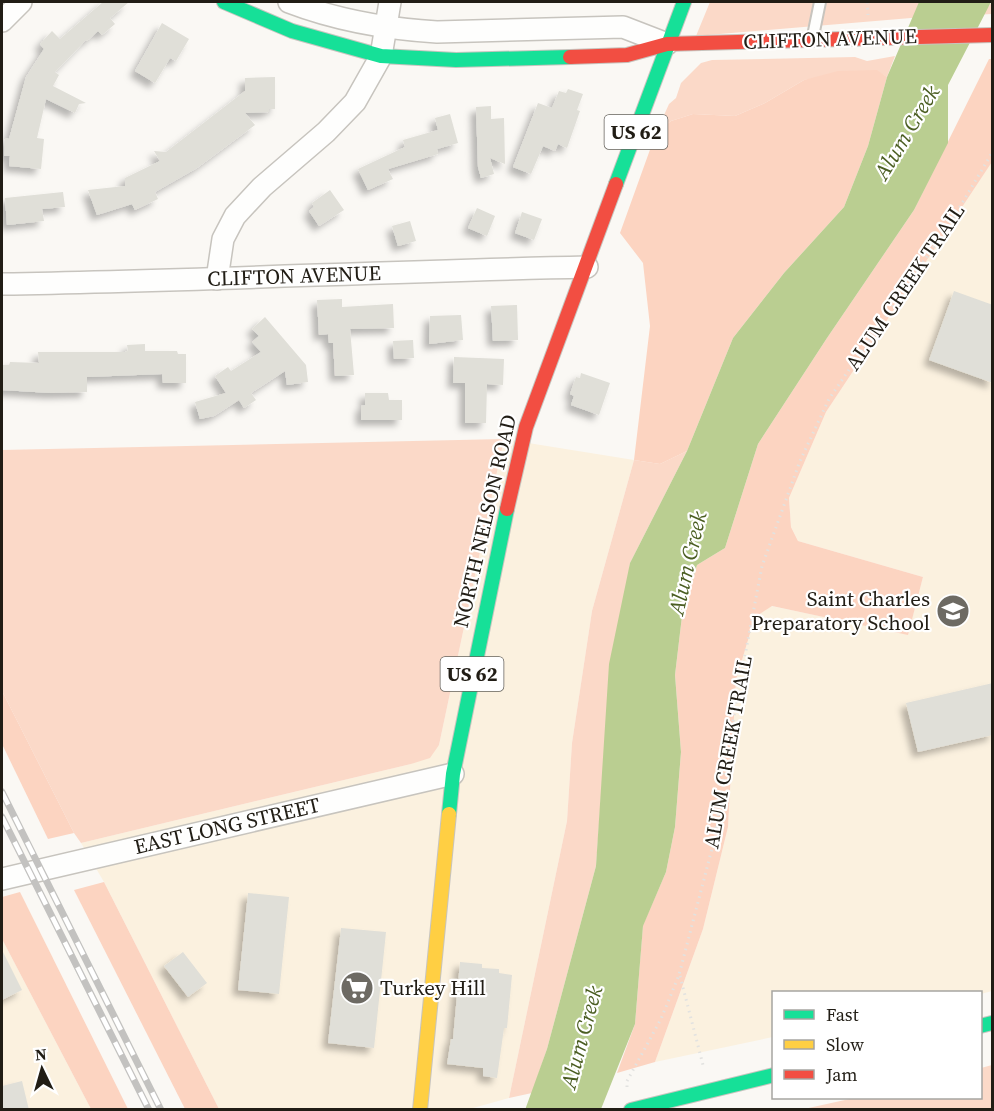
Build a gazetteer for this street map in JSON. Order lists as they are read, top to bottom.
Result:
{
  "streets": {
    "main road": ["CLIFTON AVENUE", "US 62", "NORTH NELSON ROAD"],
    "street": ["EAST LONG STREET"],
    "path": ["ALUM CREEK TRAIL"]
  },
  "crossings": [
    ["CLIFTON AVENUE", "NORTH NELSON ROAD"],
    ["NORTH NELSON ROAD", "EAST LONG STREET"]
  ],
  "water": ["Alum Creek"],
  "places": {
    "school or university": ["Saint Charles Preparatory School"],
    "supermarket": ["Turkey Hill"]
  },
  "legend": ["Fast", "Slow", "Jam"],
  "north": "top"
}
